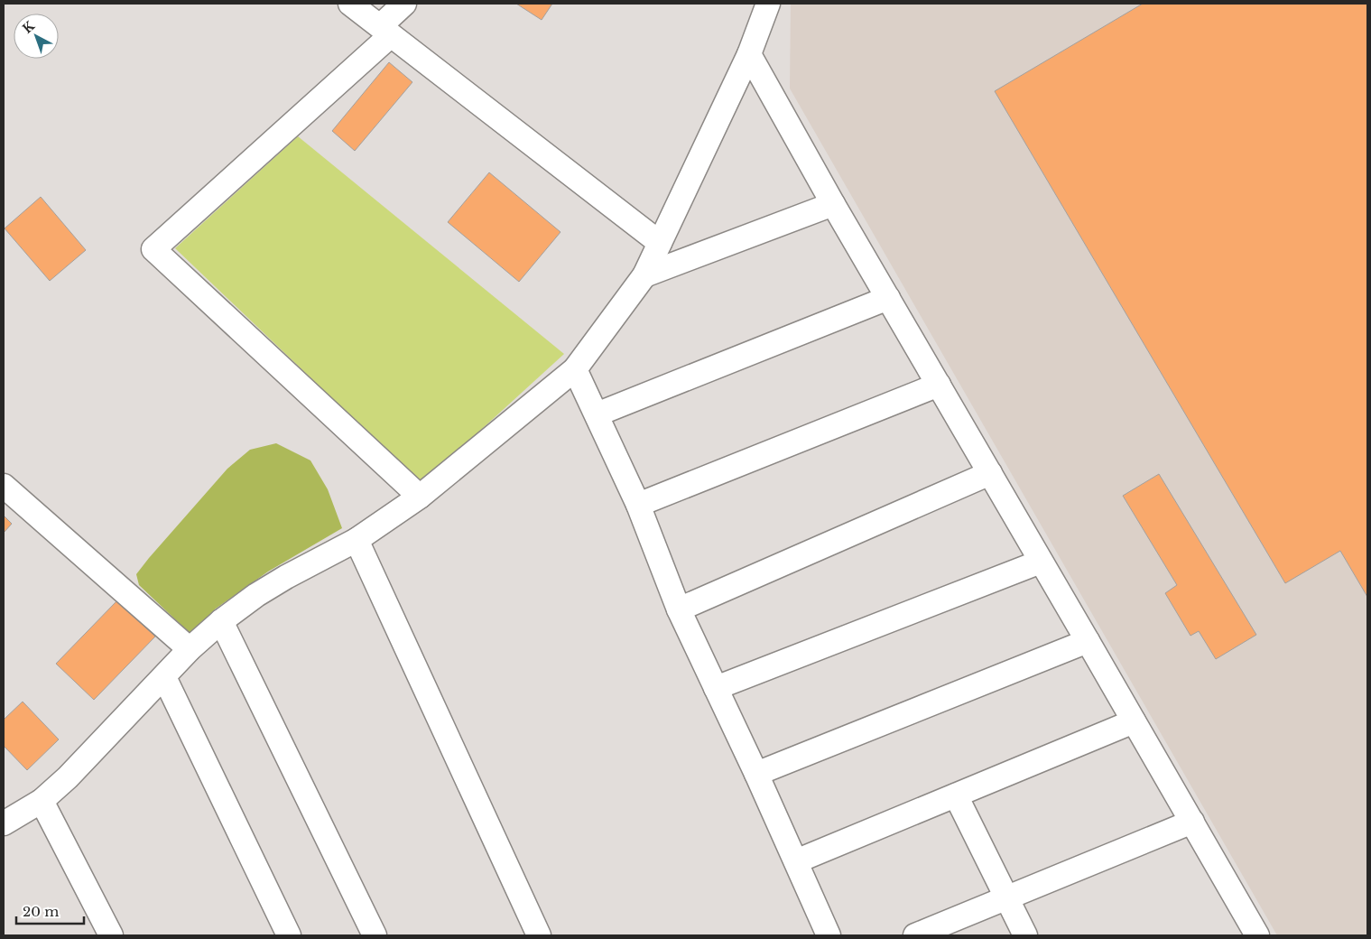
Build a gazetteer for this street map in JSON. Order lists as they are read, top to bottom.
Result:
{
  "scale_bar": "20 m",
  "north": "top left"
}
